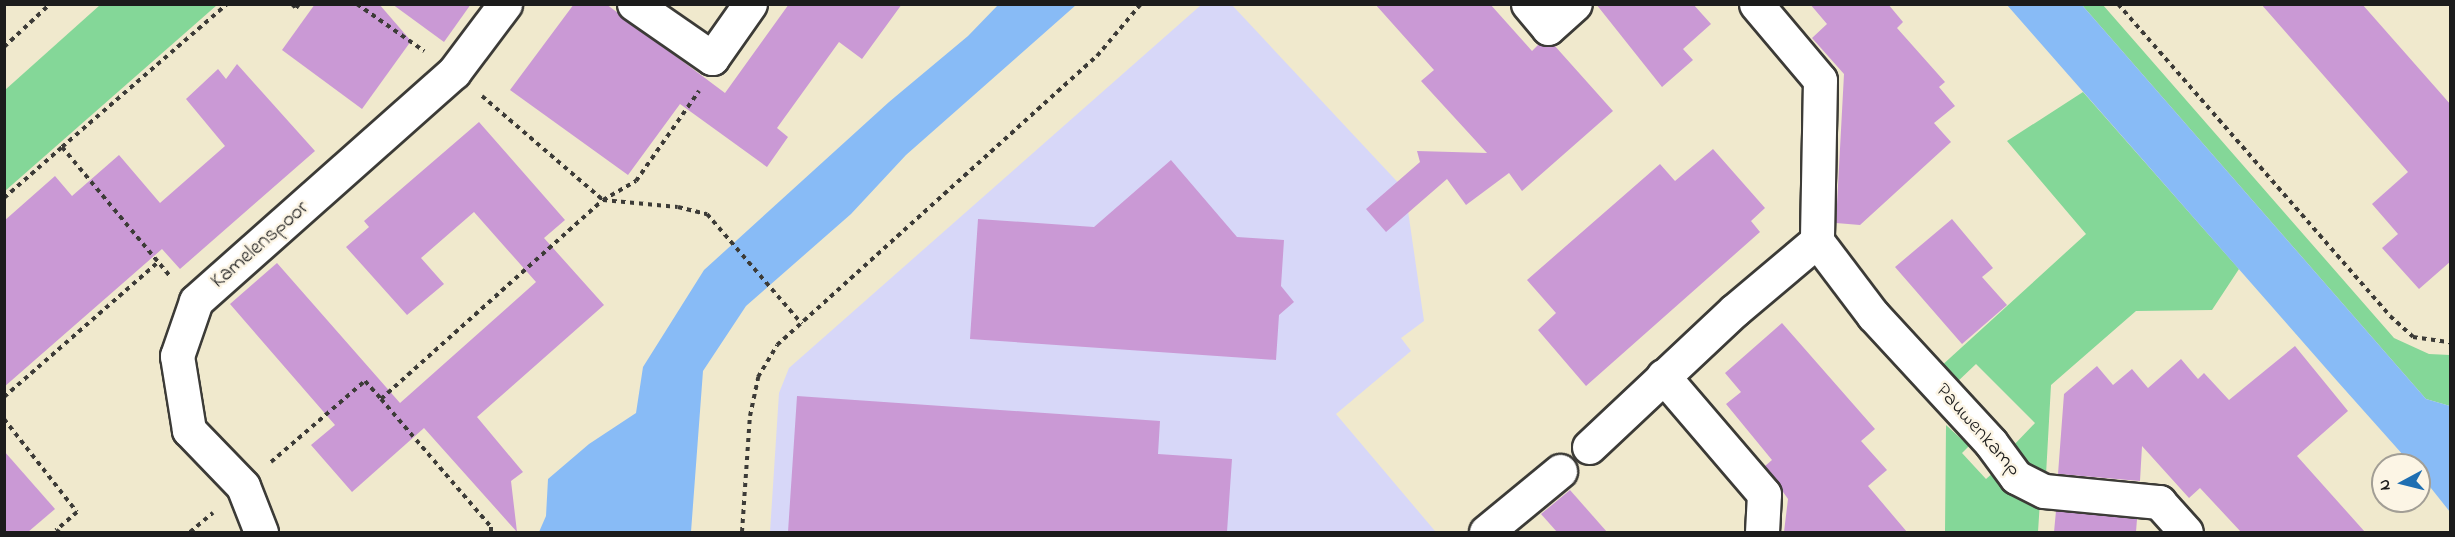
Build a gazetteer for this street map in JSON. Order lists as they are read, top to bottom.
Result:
{
  "streets": {
    "street": ["Kamelenspoor", "Pauwenkamp"]
  },
  "north": "left"
}
